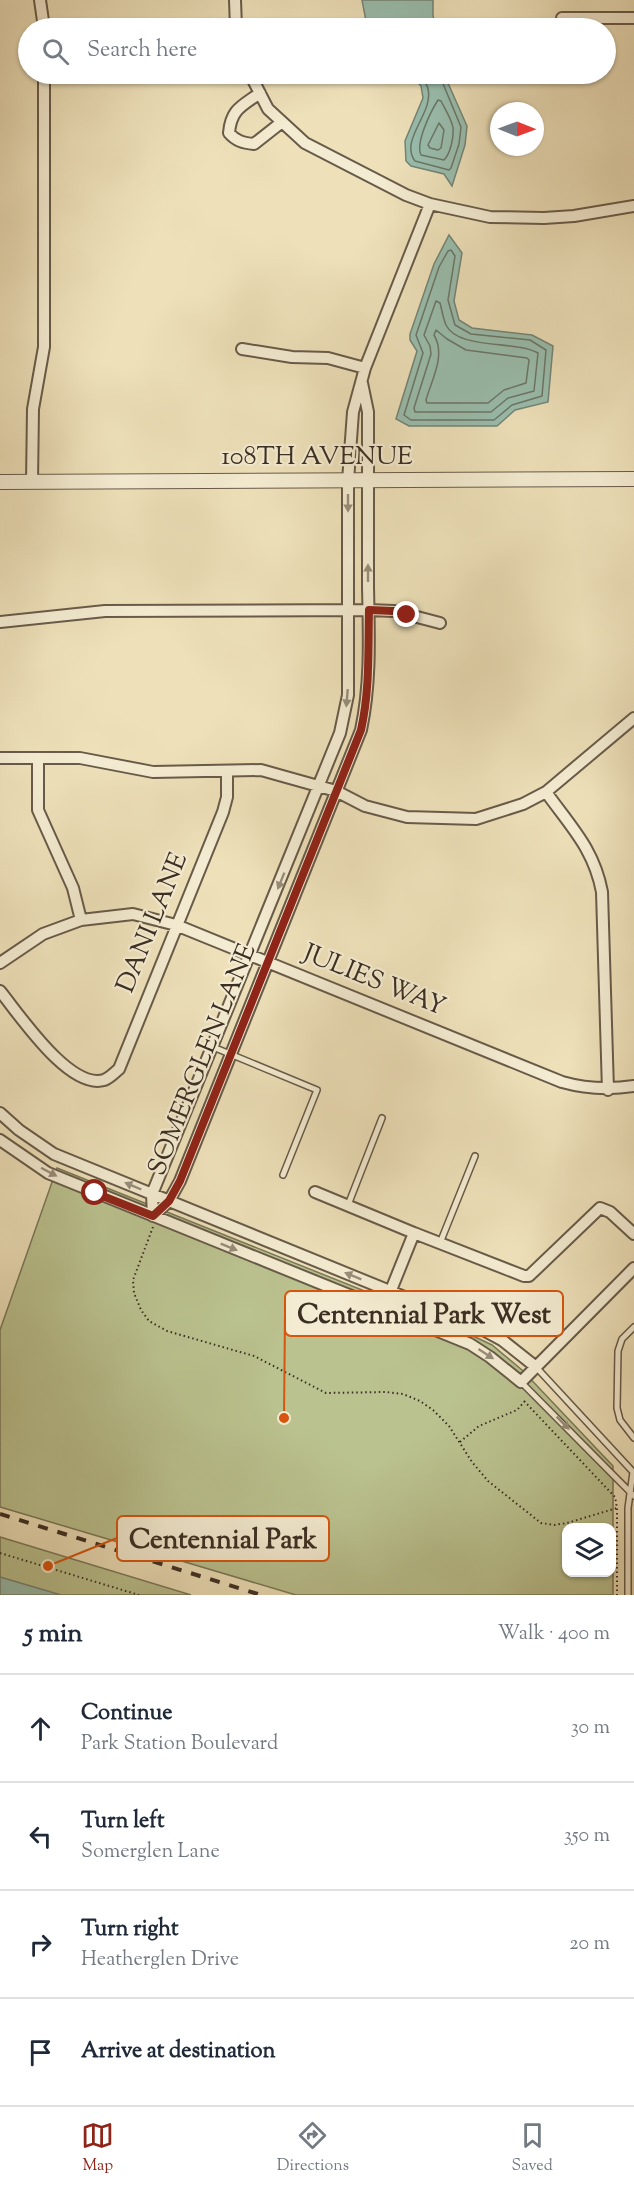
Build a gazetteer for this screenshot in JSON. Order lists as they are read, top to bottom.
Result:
{
  "streets": {
    "street": [
      "108TH AVENUE",
      "DANI LANE",
      "JULIES WAY",
      "SOMERGLEN LANE"
    ]
  },
  "crossings": [
    ["108TH AVENUE", "SOMERGLEN LANE"],
    ["DANI LANE", "JULIES WAY"],
    ["JULIES WAY", "SOMERGLEN LANE"]
  ],
  "places": ["Centennial Park West", "Centennial Park"],
  "north": "right",
  "page": {
    "search": "Search here",
    "heading": ["5 min", "Walk · 400 m"],
    "list": [
      ["Continue", "Park Station Boulevard", "30 m"],
      ["Turn left", "Somerglen Lane", "350 m"],
      ["Turn right", "Heatherglen Drive", "20 m"],
      "Arrive at destination"
    ],
    "nav": ["Map", "Directions", "Saved"]
  }
}
